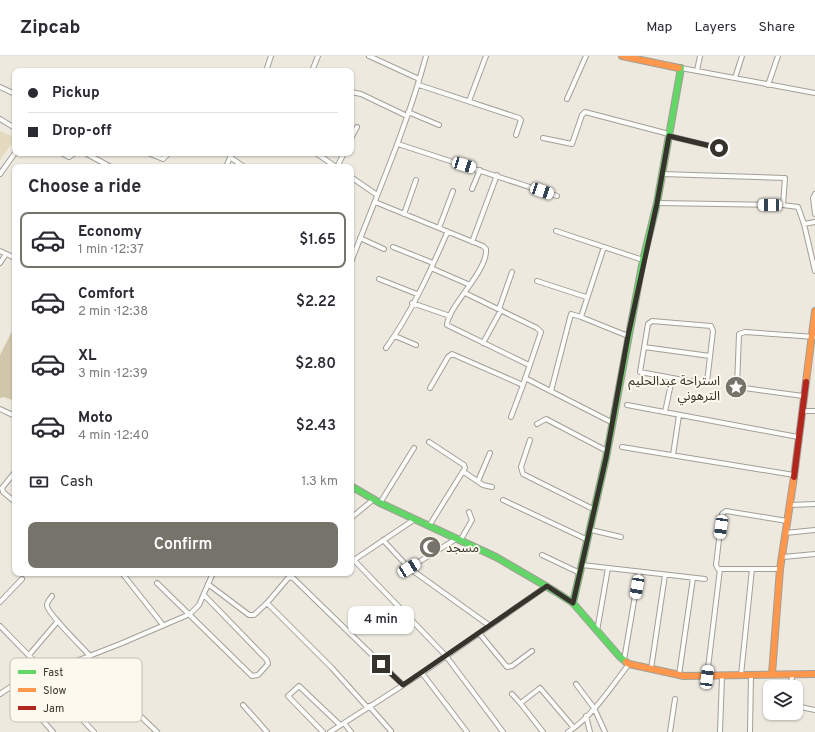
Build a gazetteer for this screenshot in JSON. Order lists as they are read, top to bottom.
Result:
{
  "places": {
    "place": ["استراحة عبدالحليم الترهوني"],
    "mosque": ["مسجد"]
  },
  "legend": ["Fast", "Slow", "Jam"],
  "page": {
    "header": "Zipcab",
    "nav": ["Map", "Layers", "Share"],
    "banner": ["Pickup", "Drop-off"],
    "heading": "Choose a ride",
    "list": [
      {
        "name": "Economy",
        "note": "1 min · 12:37",
        "value": "$1.65"
      },
      {
        "name": "Comfort",
        "note": "2 min · 12:38",
        "value": "$2.22"
      },
      {
        "name": "XL",
        "note": "3 min · 12:39",
        "value": "$2.80"
      },
      {
        "name": "Moto",
        "note": "4 min · 12:40",
        "value": "$2.43"
      }
    ],
    "pay": ["Cash", "1.3 km"],
    "buttons": "Confirm",
    "bubble": "4 min"
  }
}
